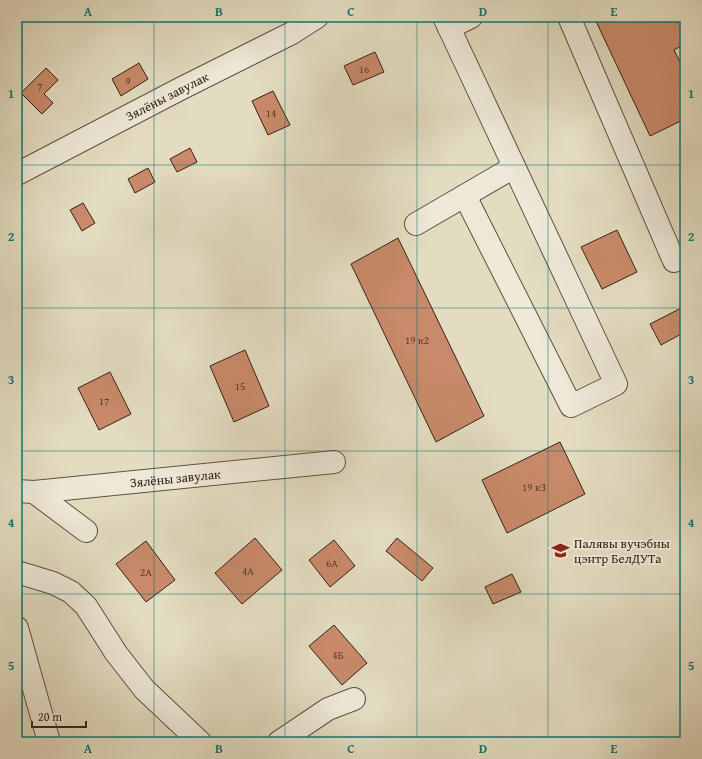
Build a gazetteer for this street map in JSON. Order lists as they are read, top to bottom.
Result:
{
  "streets": {
    "street": ["Зялёны завулак"]
  },
  "places": {
    "school or university": ["Палявы вучэбны цэнтр БелДУТа"]
  },
  "house_numbers": [
    "16",
    "9",
    "7",
    "14",
    "19 к2",
    "15",
    "17",
    "19 к3",
    "6А",
    "4А",
    "2А",
    "4Б"
  ],
  "scale_bar": "20 m",
  "grid": {
    "columns": [
      "A",
      "B",
      "C",
      "D",
      "E"
    ],
    "rows": [
      "1",
      "2",
      "3",
      "4",
      "5"
    ]
  }
}
